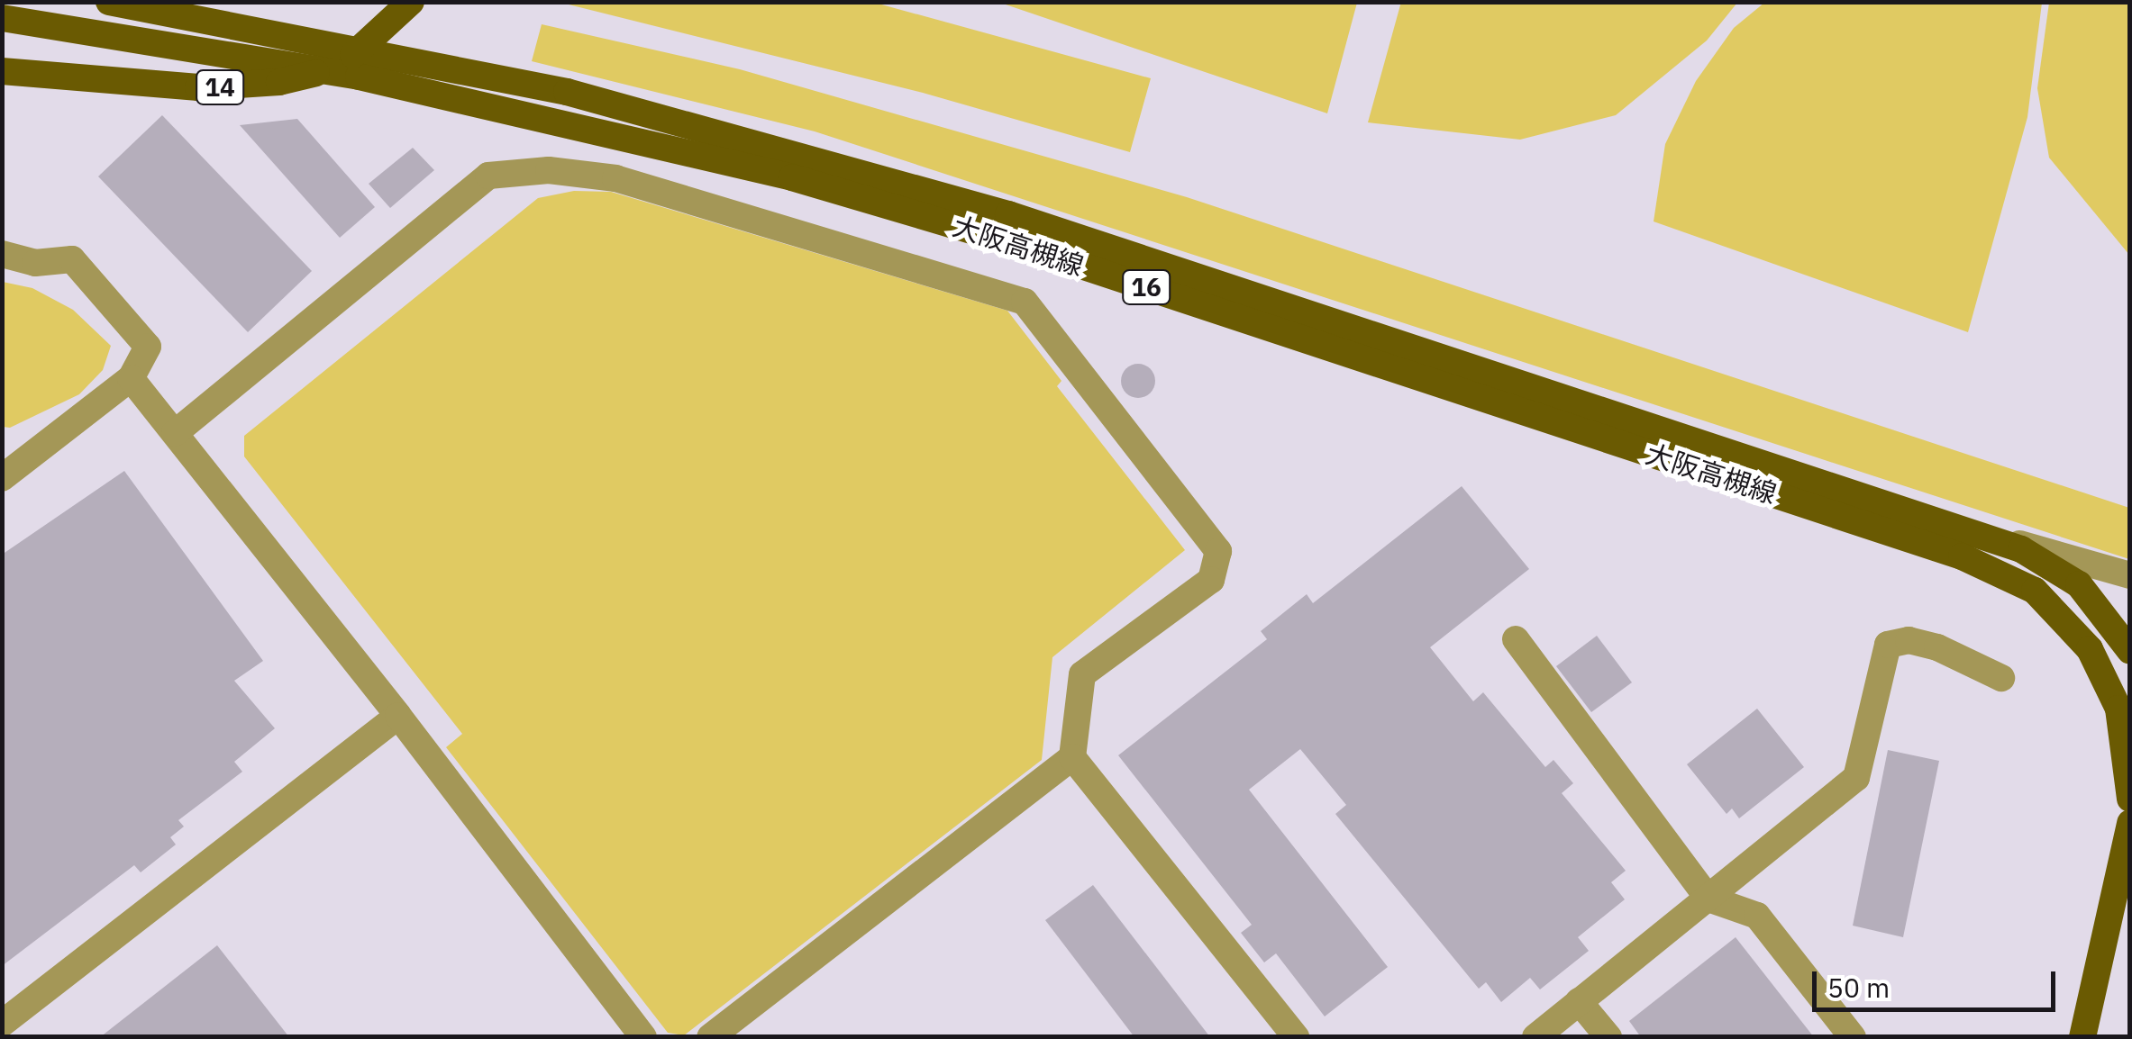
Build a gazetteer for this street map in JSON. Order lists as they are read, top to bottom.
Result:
{
  "streets": {
    "main road": ["14", "大阪高槻線", "16"]
  },
  "scale_bar": "50 m"
}
